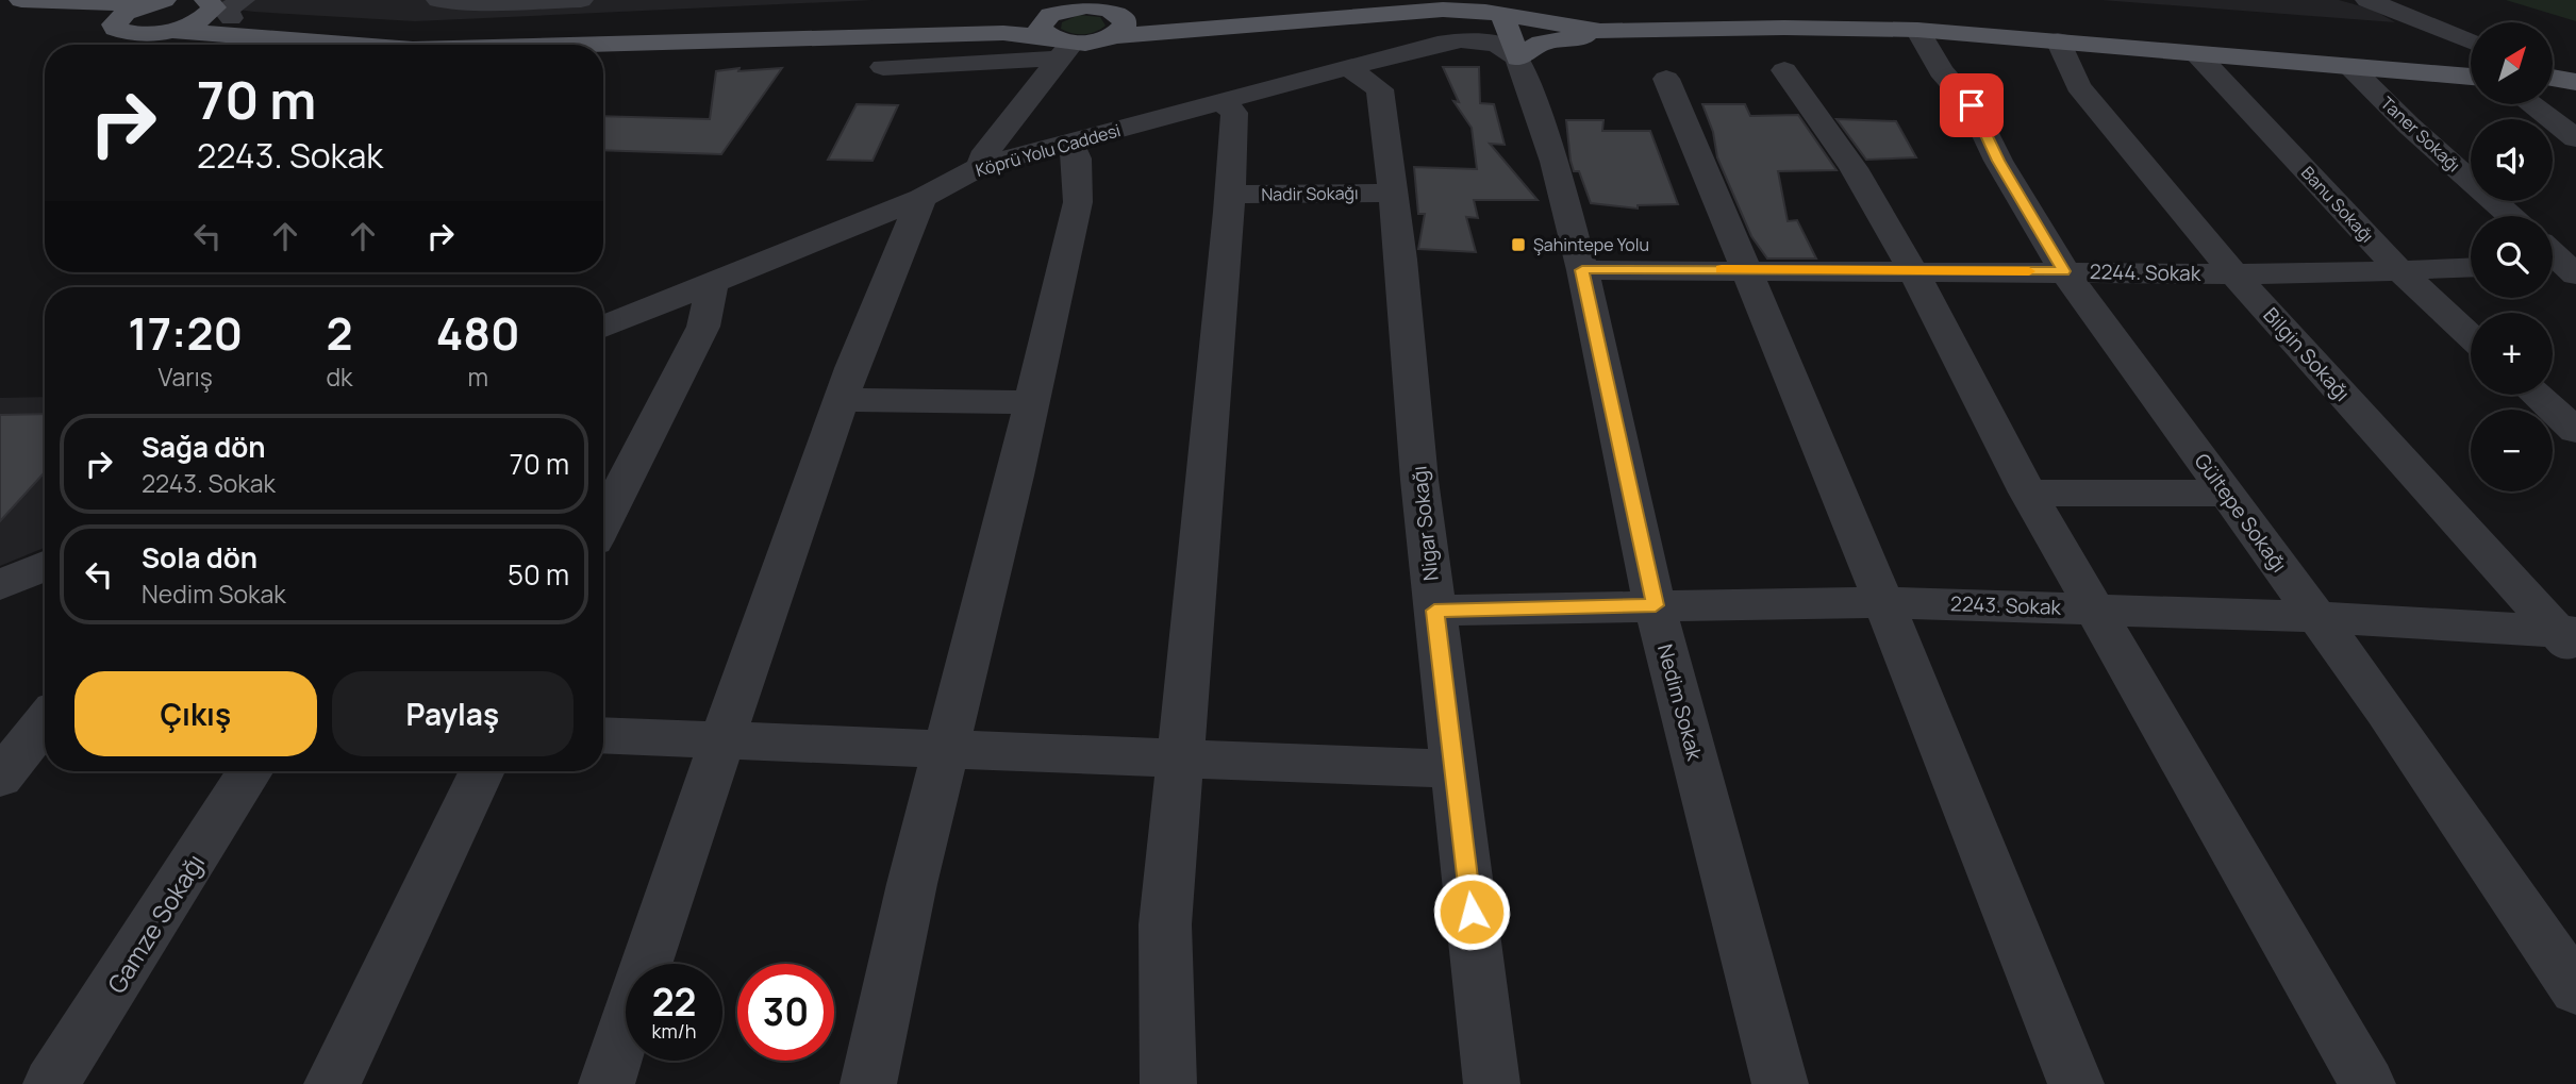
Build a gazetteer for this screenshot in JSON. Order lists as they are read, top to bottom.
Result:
{
  "streets": {
    "street": [
      "Taner Sokağı",
      "Köprü Yolu Caddesi",
      "Nadir Sokağı",
      "Banu Sokağı",
      "2244. Sokak",
      "Bilgin Sokağı",
      "Gültepe Sokağı",
      "Nigar Sokağı",
      "2243. Sokak",
      "Nedim Sokak",
      "Gamze Sokağı"
    ]
  },
  "crossings": [
    ["Köprü Yolu Caddesi", "Nigar Sokağı"],
    ["Köprü Yolu Caddesi", "Nedim Sokak"],
    ["Nadir Sokağı", "Nigar Sokağı"],
    ["Banu Sokağı", "2244. Sokak"],
    ["2244. Sokak", "Bilgin Sokağı"],
    ["2244. Sokak", "Gültepe Sokağı"],
    ["2244. Sokak", "Nedim Sokak"],
    ["Bilgin Sokağı", "2243. Sokak"],
    ["Gültepe Sokağı", "2243. Sokak"],
    ["Nigar Sokağı", "2243. Sokak"],
    ["2243. Sokak", "Nedim Sokak"]
  ],
  "places": {
    "transit": ["Şahintepe Yolu"]
  },
  "north": "top right",
  "page": {
    "map_buttons": ["+", "−"],
    "turn": ["70 m", "2243. Sokak"],
    "eta": [
      "17:20",
      "Varış",
      "2",
      "dk",
      "480",
      "m"
    ],
    "list": [
      {
        "name": "Sağa dön",
        "note": "2243. Sokak",
        "value": "70 m"
      },
      {
        "name": "Sola dön",
        "note": "Nedim Sokak",
        "value": "50 m"
      }
    ],
    "buttons": ["Çıkış", "Paylaş"],
    "speed": "22 km/h",
    "limit": "30"
  }
}
